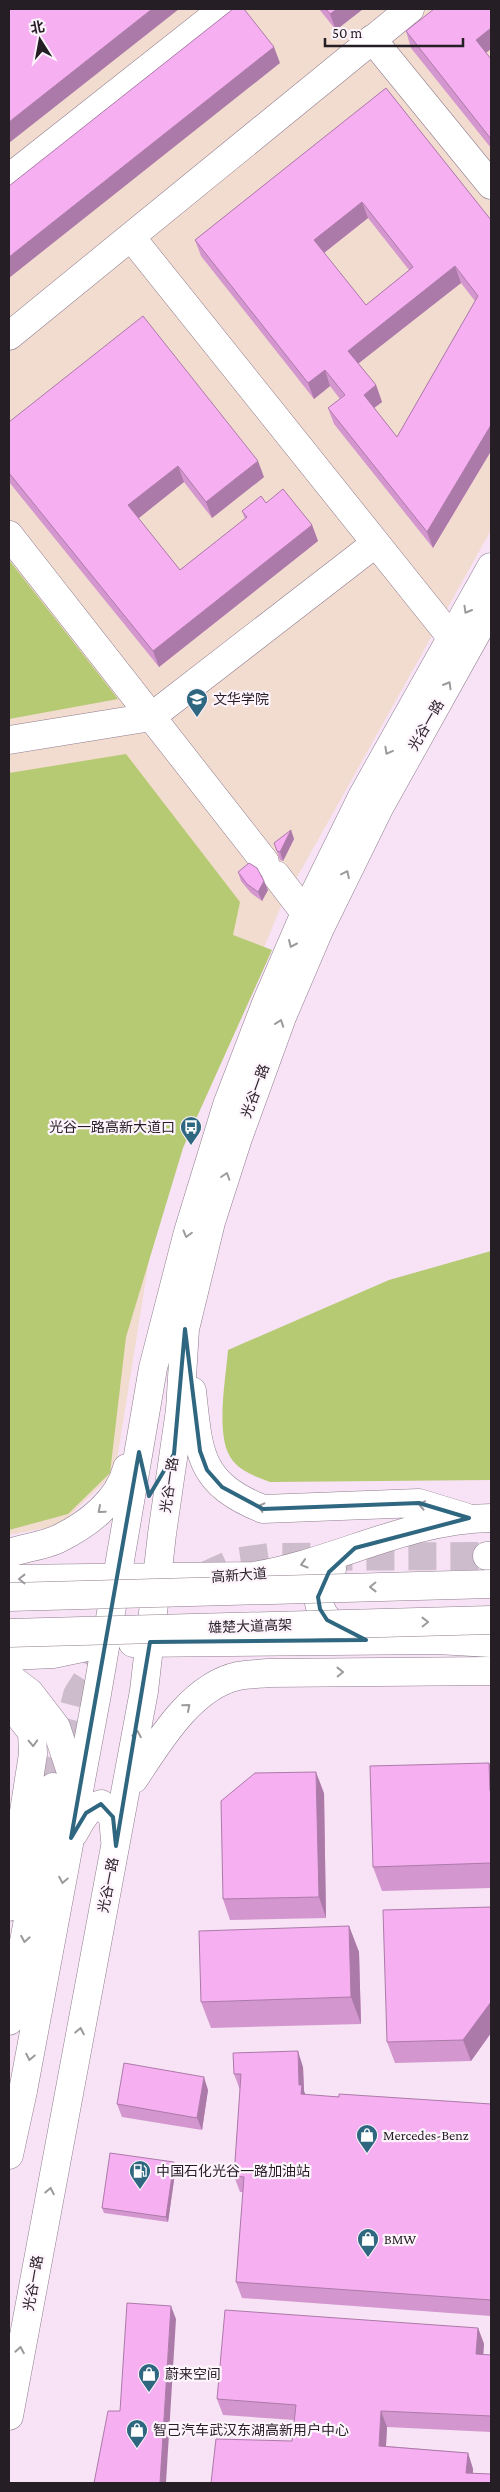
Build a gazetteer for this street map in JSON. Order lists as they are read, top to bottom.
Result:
{
  "streets": {
    "main road": ["光谷一路", "高新大道", "雄楚大道高架"]
  },
  "crossings": [
    ["光谷一路", "高新大道"]
  ],
  "places": {
    "school or university": ["文华学院"],
    "bus stop": ["光谷一路高新大道口"],
    "shop": [
      "Mercedes-Benz",
      "BMW",
      "蔚来空间",
      "智己汽车武汉东湖高新用户中心"
    ],
    "fuel station": ["中国石化光谷一路加油站"]
  },
  "scale_bar": "50 m",
  "north": "top"
}
